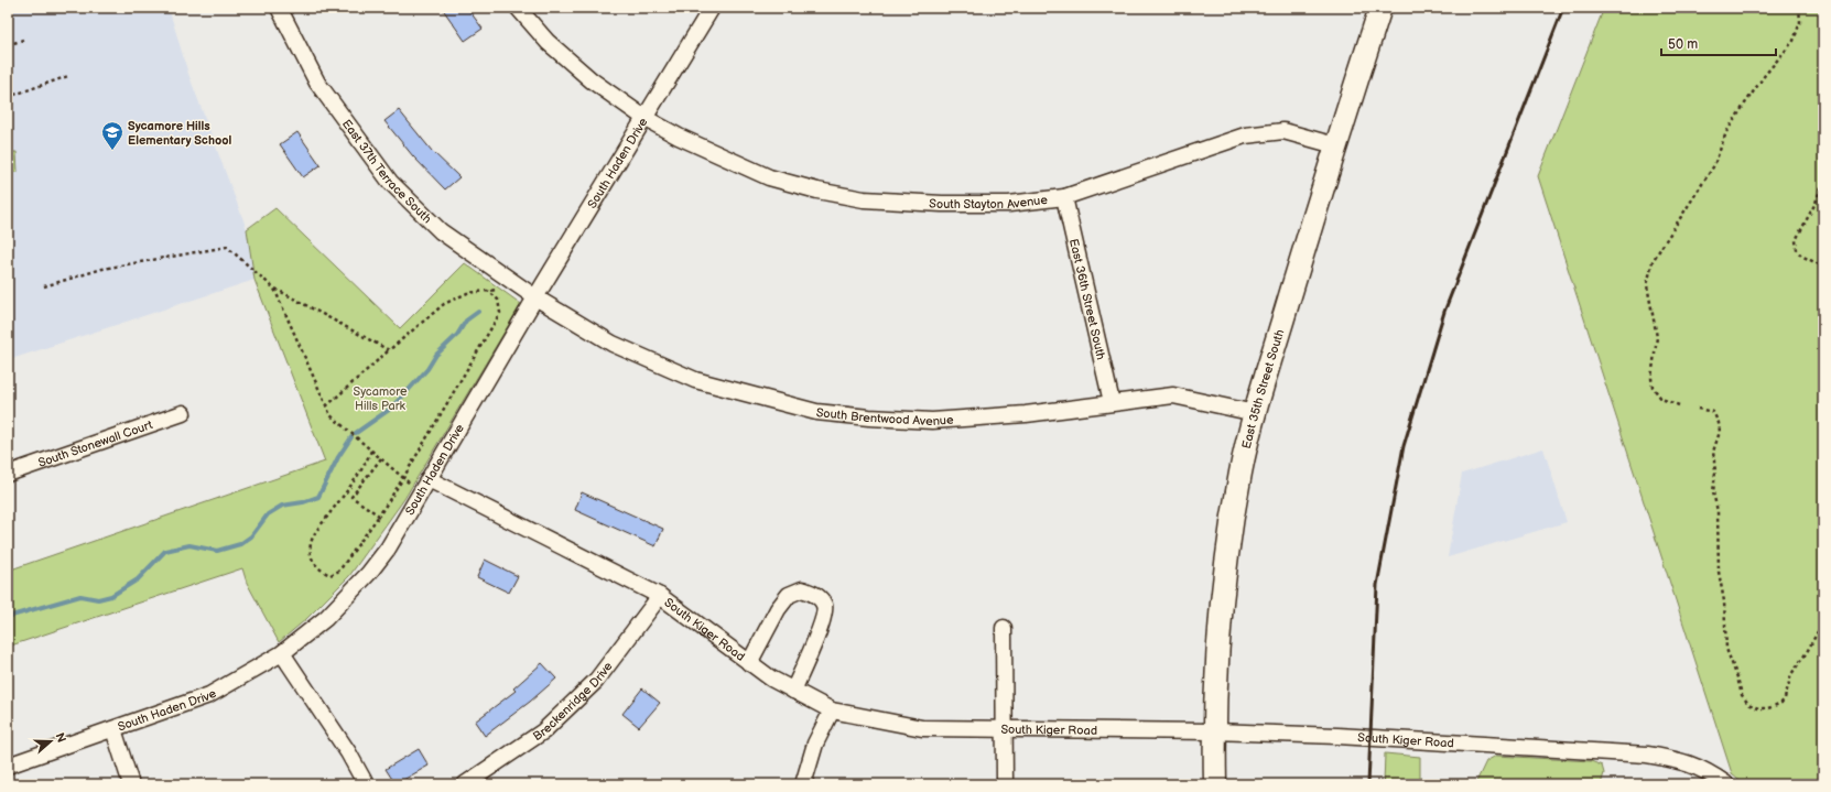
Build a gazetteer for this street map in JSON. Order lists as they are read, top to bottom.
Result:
{
  "streets": {
    "main road": ["East 35th Street South"],
    "street": [
      "South Haden Drive",
      "East 37th Terrace South",
      "South Stayton Avenue",
      "East 36th Street South",
      "South Brentwood Avenue",
      "South Stonewall Court",
      "South Kiger Road",
      "Breckenridge Drive"
    ]
  },
  "crossings": [
    ["South Haden Drive", "East 37th Terrace South"],
    ["South Haden Drive", "South Stayton Avenue"],
    ["South Haden Drive", "South Brentwood Avenue"],
    ["South Haden Drive", "South Kiger Road"],
    ["East 37th Terrace South", "South Brentwood Avenue"],
    ["South Stayton Avenue", "East 36th Street South"],
    ["South Stayton Avenue", "East 35th Street South"],
    ["East 36th Street South", "South Brentwood Avenue"],
    ["East 35th Street South", "South Brentwood Avenue"],
    ["East 35th Street South", "South Kiger Road"],
    ["South Kiger Road", "Breckenridge Drive"]
  ],
  "parks": ["Sycamore Hills Park"],
  "places": {
    "school or university": ["Sycamore Hills Elementary School"]
  },
  "scale_bar": "50 m",
  "north": "right"
}
